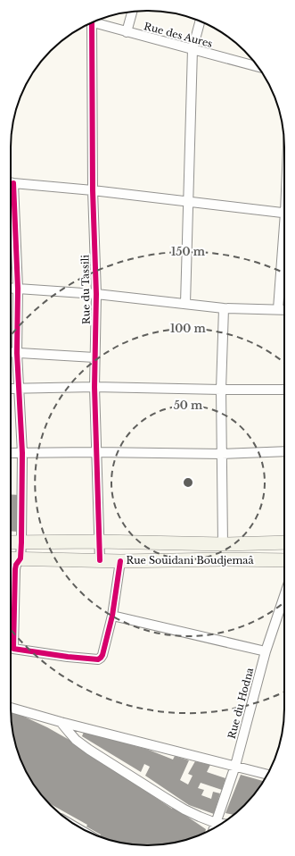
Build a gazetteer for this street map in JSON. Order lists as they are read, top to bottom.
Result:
{
  "streets": {
    "main road": ["Rue Souidani Boudjemaâ"],
    "street": ["Rue des Aures", "Rue du Tassili", "Rue du Hodna"]
  },
  "crossings": [
    ["Rue du Tassili", "Rue Souidani Boudjemaâ"]
  ],
  "rings": ["150 m", "100 m", "50 m"]
}
